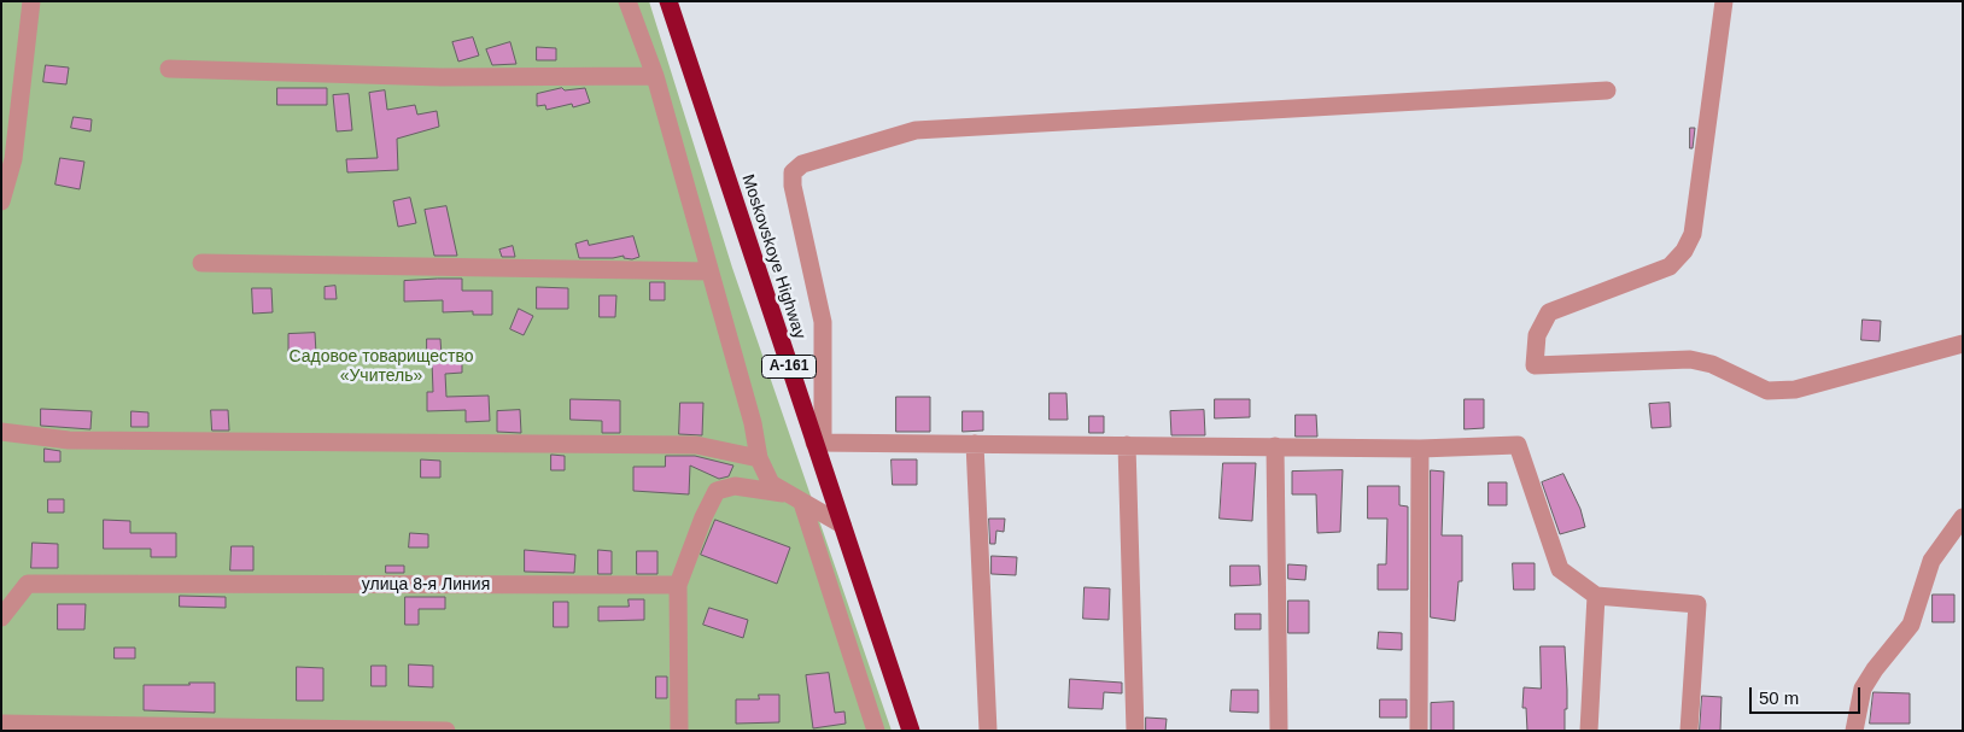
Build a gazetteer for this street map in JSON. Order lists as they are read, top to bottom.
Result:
{
  "streets": {
    "highway": ["Moskovskoye Highway", "А-161"],
    "street": ["улица 8-я Линия"]
  },
  "parks": ["Садовое товарищество «Учитель»"],
  "scale_bar": "50 m"
}
